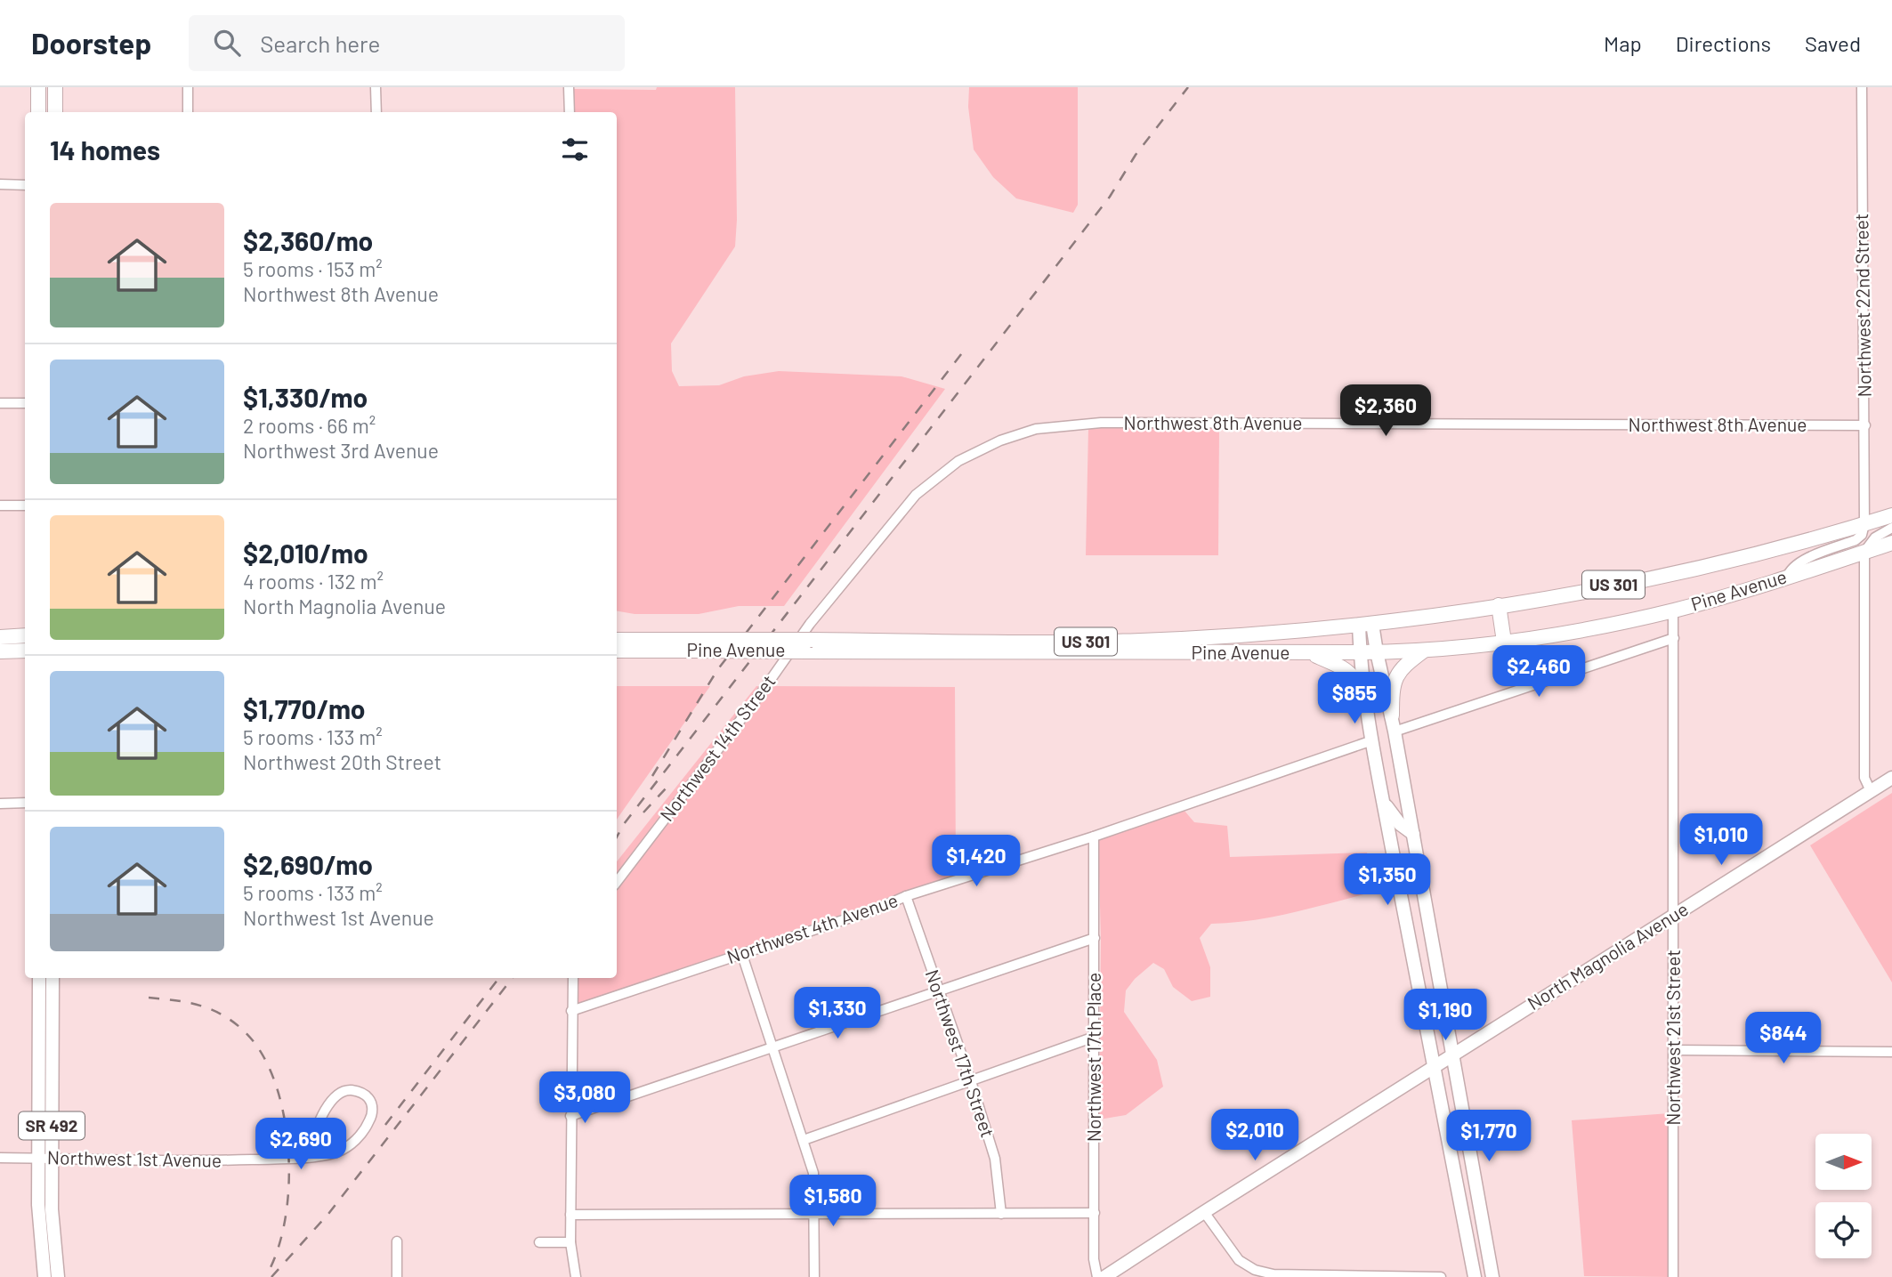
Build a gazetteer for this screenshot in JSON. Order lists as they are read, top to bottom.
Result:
{
  "streets": {
    "highway": ["US 301", "Pine Avenue"],
    "main road": ["North Magnolia Avenue", "SR 492"],
    "street": [
      "Northwest 22nd Street",
      "Northwest 8th Avenue",
      "Northwest 14th Street",
      "Northwest 4th Avenue",
      "Northwest 21st Street",
      "Northwest 17th Street",
      "Northwest 17th Place",
      "Northwest 1st Avenue"
    ]
  },
  "crossings": [
    ["Northwest 22nd Street", "Northwest 8th Avenue"],
    ["Northwest 22nd Street", "Pine Avenue"],
    ["Northwest 8th Avenue", "Northwest 14th Street"],
    ["Pine Avenue", "Northwest 21st Street"],
    ["Northwest 4th Avenue", "Northwest 17th Street"],
    ["Northwest 4th Avenue", "Northwest 17th Place"],
    ["North Magnolia Avenue", "Northwest 21st Street"],
    ["SR 492", "Northwest 1st Avenue"]
  ],
  "north": "right",
  "page": {
    "header": "Doorstep",
    "search": "Search here",
    "nav": ["Map", "Directions", "Saved"],
    "heading": "14 homes",
    "list": [
      {
        "name": "$2,360/mo",
        "note": "5 rooms · 153 m² · Northwest 8th Avenue"
      },
      {
        "name": "$1,330/mo",
        "note": "2 rooms · 66 m² · Northwest 3rd Avenue"
      },
      {
        "name": "$2,010/mo",
        "note": "4 rooms · 132 m² · North Magnolia Avenue"
      },
      {
        "name": "$1,770/mo",
        "note": "5 rooms · 133 m² · Northwest 20th Street"
      },
      {
        "name": "$2,690/mo",
        "note": "5 rooms · 133 m² · Northwest 1st Avenue"
      }
    ],
    "price": [
      "$2,360",
      "$2,460",
      "$855",
      "$1,010",
      "$1,420",
      "$1,350",
      "$1,330",
      "$1,190",
      "$844",
      "$3,080",
      "$2,010",
      "$1,770",
      "$2,690",
      "$1,580"
    ]
  }
}
